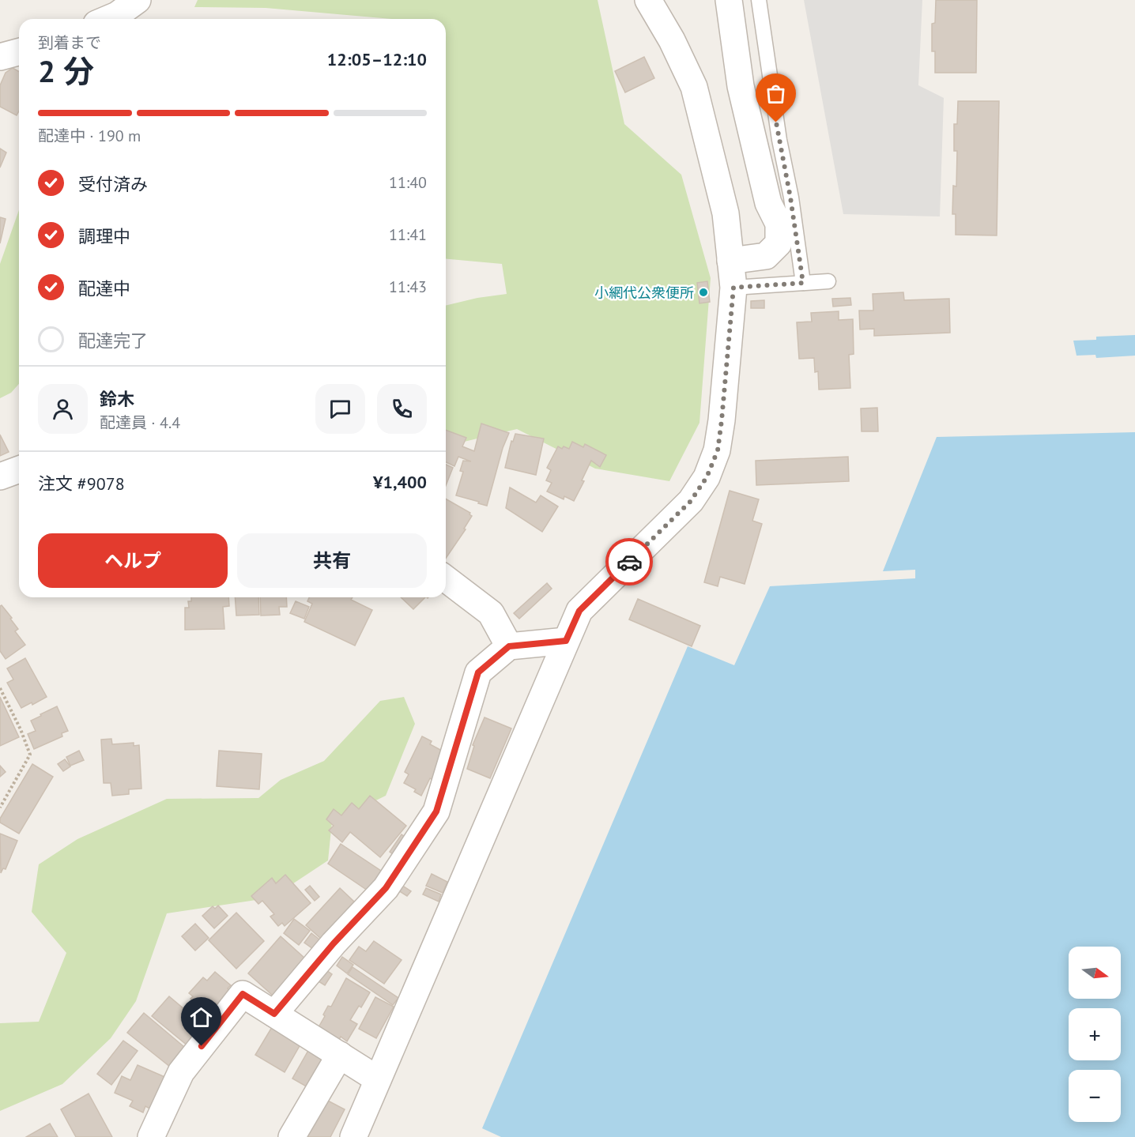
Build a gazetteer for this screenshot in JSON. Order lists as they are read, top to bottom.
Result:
{
  "places": ["小網代公衆便所"],
  "north": "right",
  "page": {
    "heading": ["2 分", "到着まで", "12:05–12:10"],
    "panel": [
      "鈴木",
      "配達員 · 4.4",
      "注文 #9078",
      "¥1,400"
    ],
    "bar": "配達中 · 190 m",
    "list": [
      ["受付済み", "11:40"],
      ["調理中", "11:41"],
      ["配達中", "11:43"],
      "配達完了"
    ],
    "buttons": ["ヘルプ", "共有"],
    "map_buttons": ["+", "−"]
  }
}
